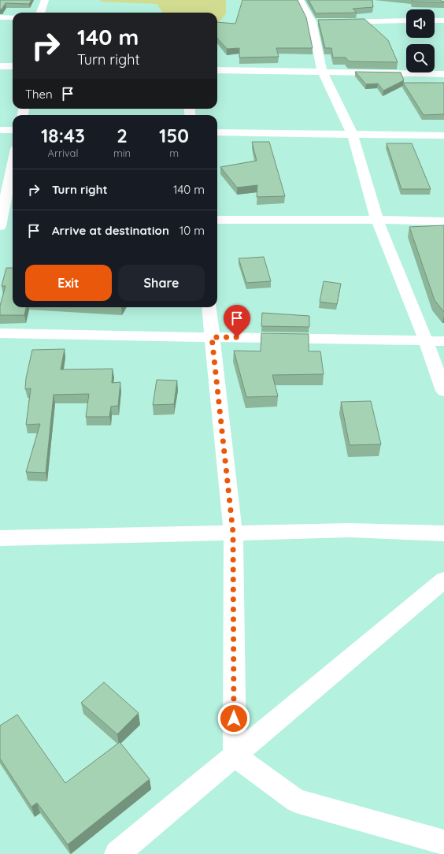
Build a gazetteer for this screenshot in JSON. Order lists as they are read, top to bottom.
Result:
{
  "page": {
    "turn": ["140 m", "Turn right"],
    "then": "Then",
    "eta": [
      "18:43",
      "Arrival",
      "2",
      "min",
      "150",
      "m"
    ],
    "list": [
      {
        "name": "Turn right",
        "value": "140 m"
      },
      {
        "name": "Arrive at destination",
        "value": "10 m"
      }
    ],
    "buttons": ["Exit", "Share"]
  }
}
